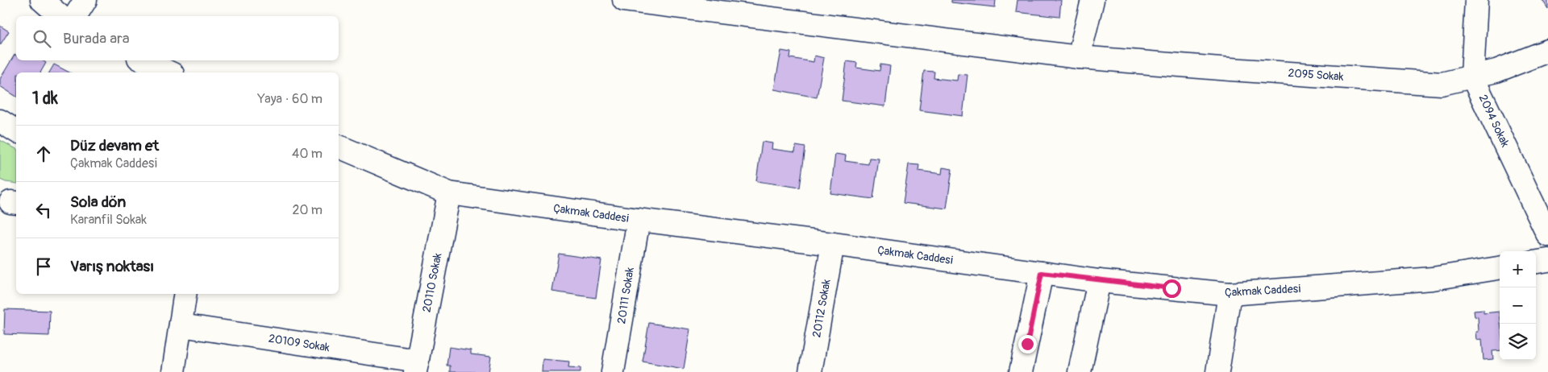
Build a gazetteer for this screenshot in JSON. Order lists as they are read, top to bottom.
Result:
{
  "streets": {
    "street": [
      "2095 Sokak",
      "2094 Sokak",
      "Çakmak Caddesi",
      "20110 Sokak",
      "20111 Sokak",
      "20112 Sokak",
      "20109 Sokak"
    ]
  },
  "crossings": [
    ["2095 Sokak", "2094 Sokak"],
    ["Çakmak Caddesi", "20110 Sokak"],
    ["Çakmak Caddesi", "20111 Sokak"],
    ["Çakmak Caddesi", "20112 Sokak"],
    ["20110 Sokak", "20109 Sokak"]
  ],
  "page": {
    "search": "Burada ara",
    "heading": ["1 dk", "Yaya · 60 m"],
    "list": [
      ["Düz devam et", "Çakmak Caddesi", "40 m"],
      ["Sola dön", "Karanfil Sokak", "20 m"],
      "Varış noktası"
    ],
    "map_buttons": ["+", "−"]
  }
}
